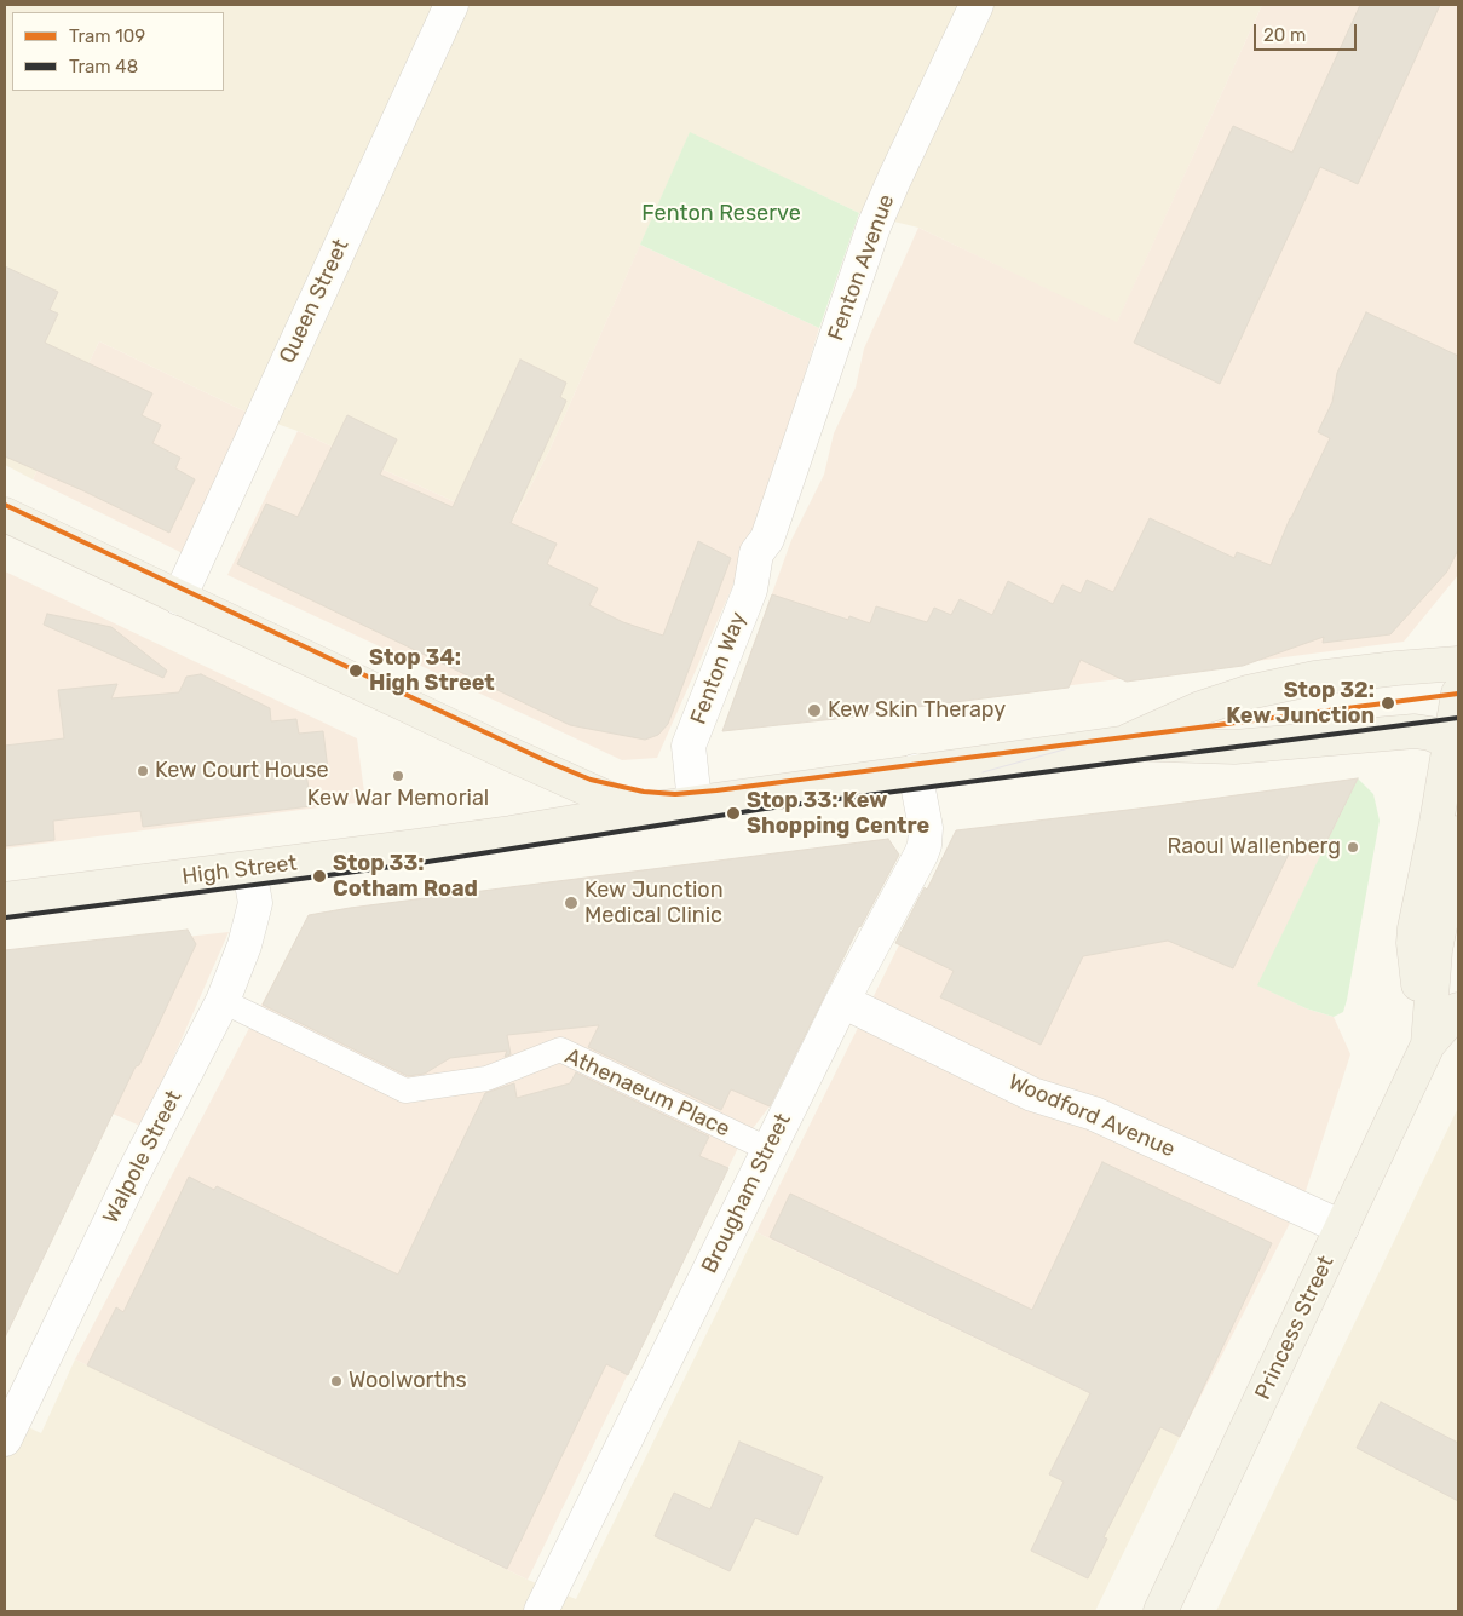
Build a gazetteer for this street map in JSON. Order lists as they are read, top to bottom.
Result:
{
  "streets": {
    "main road": ["High Street", "Princess Street"],
    "street": [
      "Fenton Avenue",
      "Queen Street",
      "Fenton Way",
      "Athenaeum Place",
      "Woodford Avenue",
      "Walpole Street",
      "Brougham Street"
    ]
  },
  "crossings": [
    ["Fenton Avenue", "Fenton Way"],
    ["Fenton Way", "High Street"],
    ["High Street", "Walpole Street"],
    ["High Street", "Brougham Street"],
    ["Athenaeum Place", "Walpole Street"],
    ["Athenaeum Place", "Brougham Street"],
    ["Woodford Avenue", "Brougham Street"],
    ["Woodford Avenue", "Princess Street"]
  ],
  "parks": ["Fenton Reserve"],
  "places": [
    "Stop 34: High Street",
    "Stop 32: Kew Junction",
    "Kew Skin Therapy",
    "Kew Court House",
    "Kew War Memorial",
    "Stop 33: Kew Shopping Centre",
    "Raoul Wallenberg",
    "Stop 33: Cotham Road",
    "Kew Junction Medical Clinic",
    "Woolworths"
  ],
  "lines": ["tram line 109", "tram line 48"],
  "legend": ["Tram 109", "Tram 48"],
  "scale_bar": "20 m"
}
